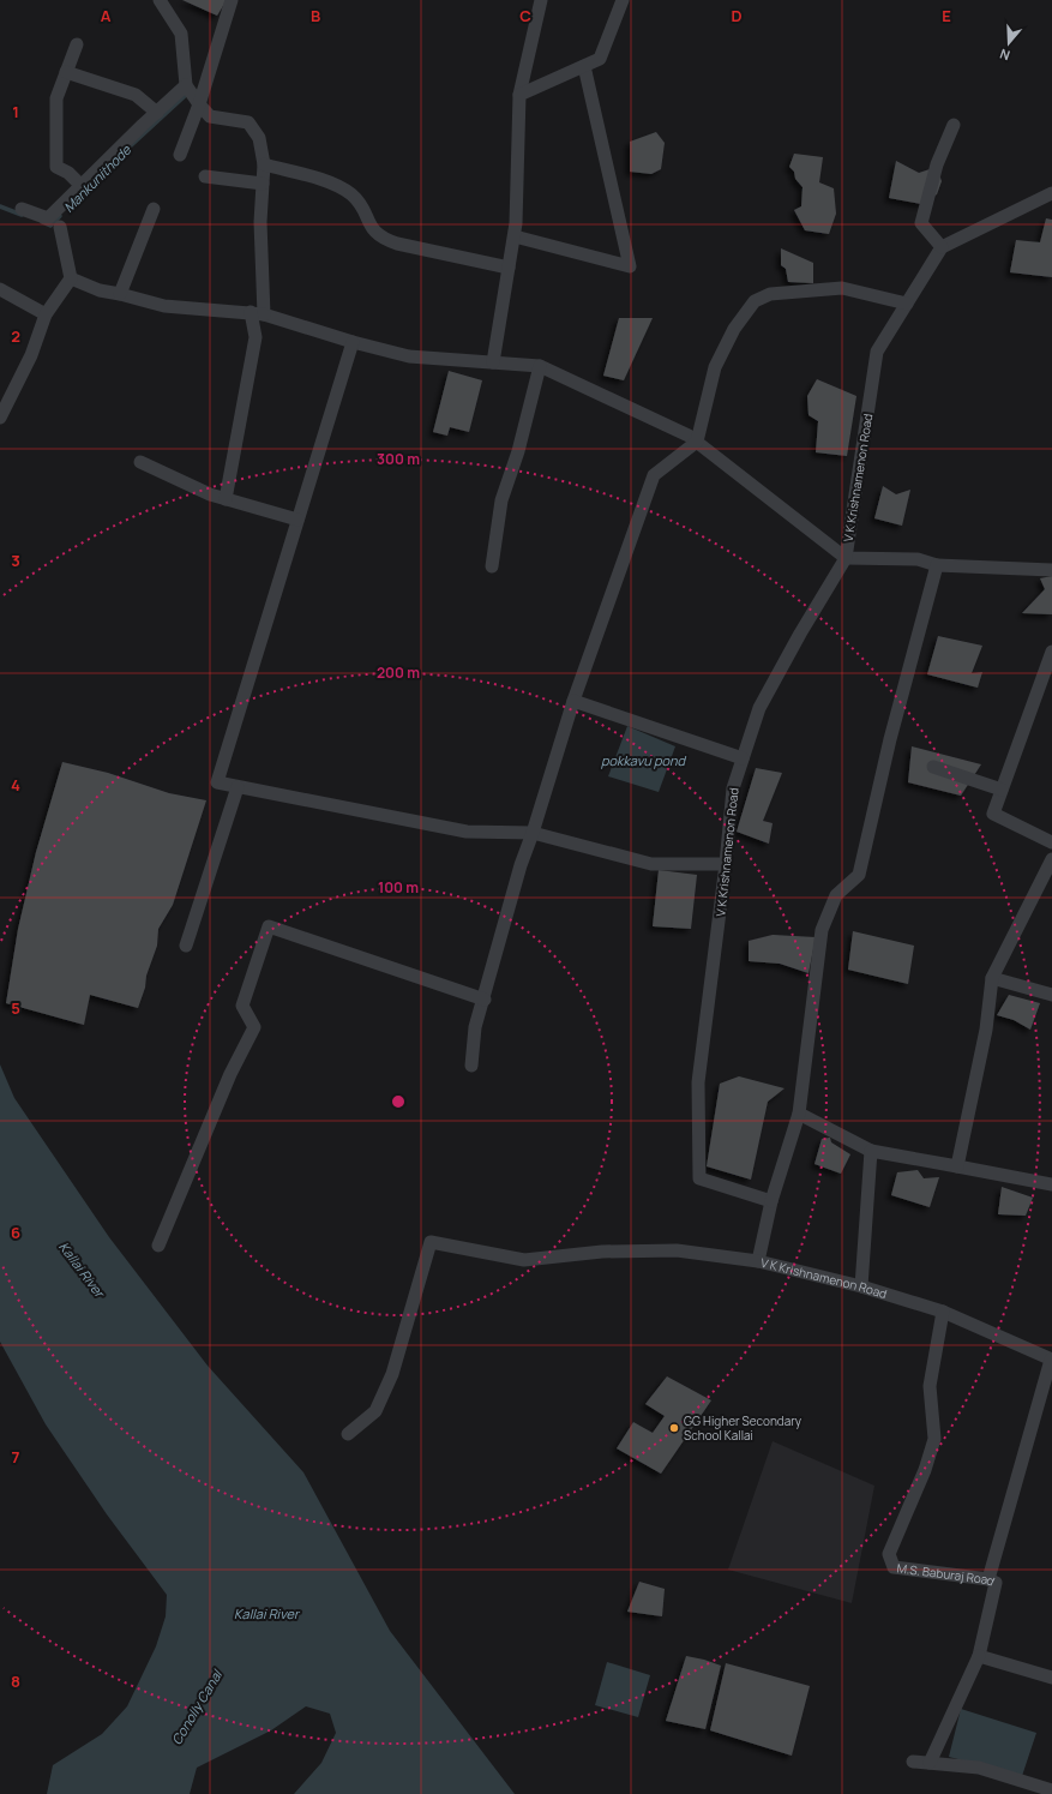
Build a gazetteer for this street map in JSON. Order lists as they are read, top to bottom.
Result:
{
  "streets": {
    "street": ["V K Krishnamenon Road", "M.S. Baburaj Road"]
  },
  "crossings": [
    ["V K Krishnamenon Road", "M.S. Baburaj Road"]
  ],
  "water": [
    "Mankunithode",
    "pokkavu pond",
    "Kallai River",
    "Conolly Canal"
  ],
  "places": ["GG Higher Secondary School Kallai"],
  "north": "bottom",
  "grid": {
    "columns": [
      "A",
      "B",
      "C",
      "D",
      "E"
    ],
    "rows": [
      "1",
      "2",
      "3",
      "4",
      "5",
      "6",
      "7",
      "8"
    ]
  },
  "rings": ["300 m", "200 m", "100 m"]
}
